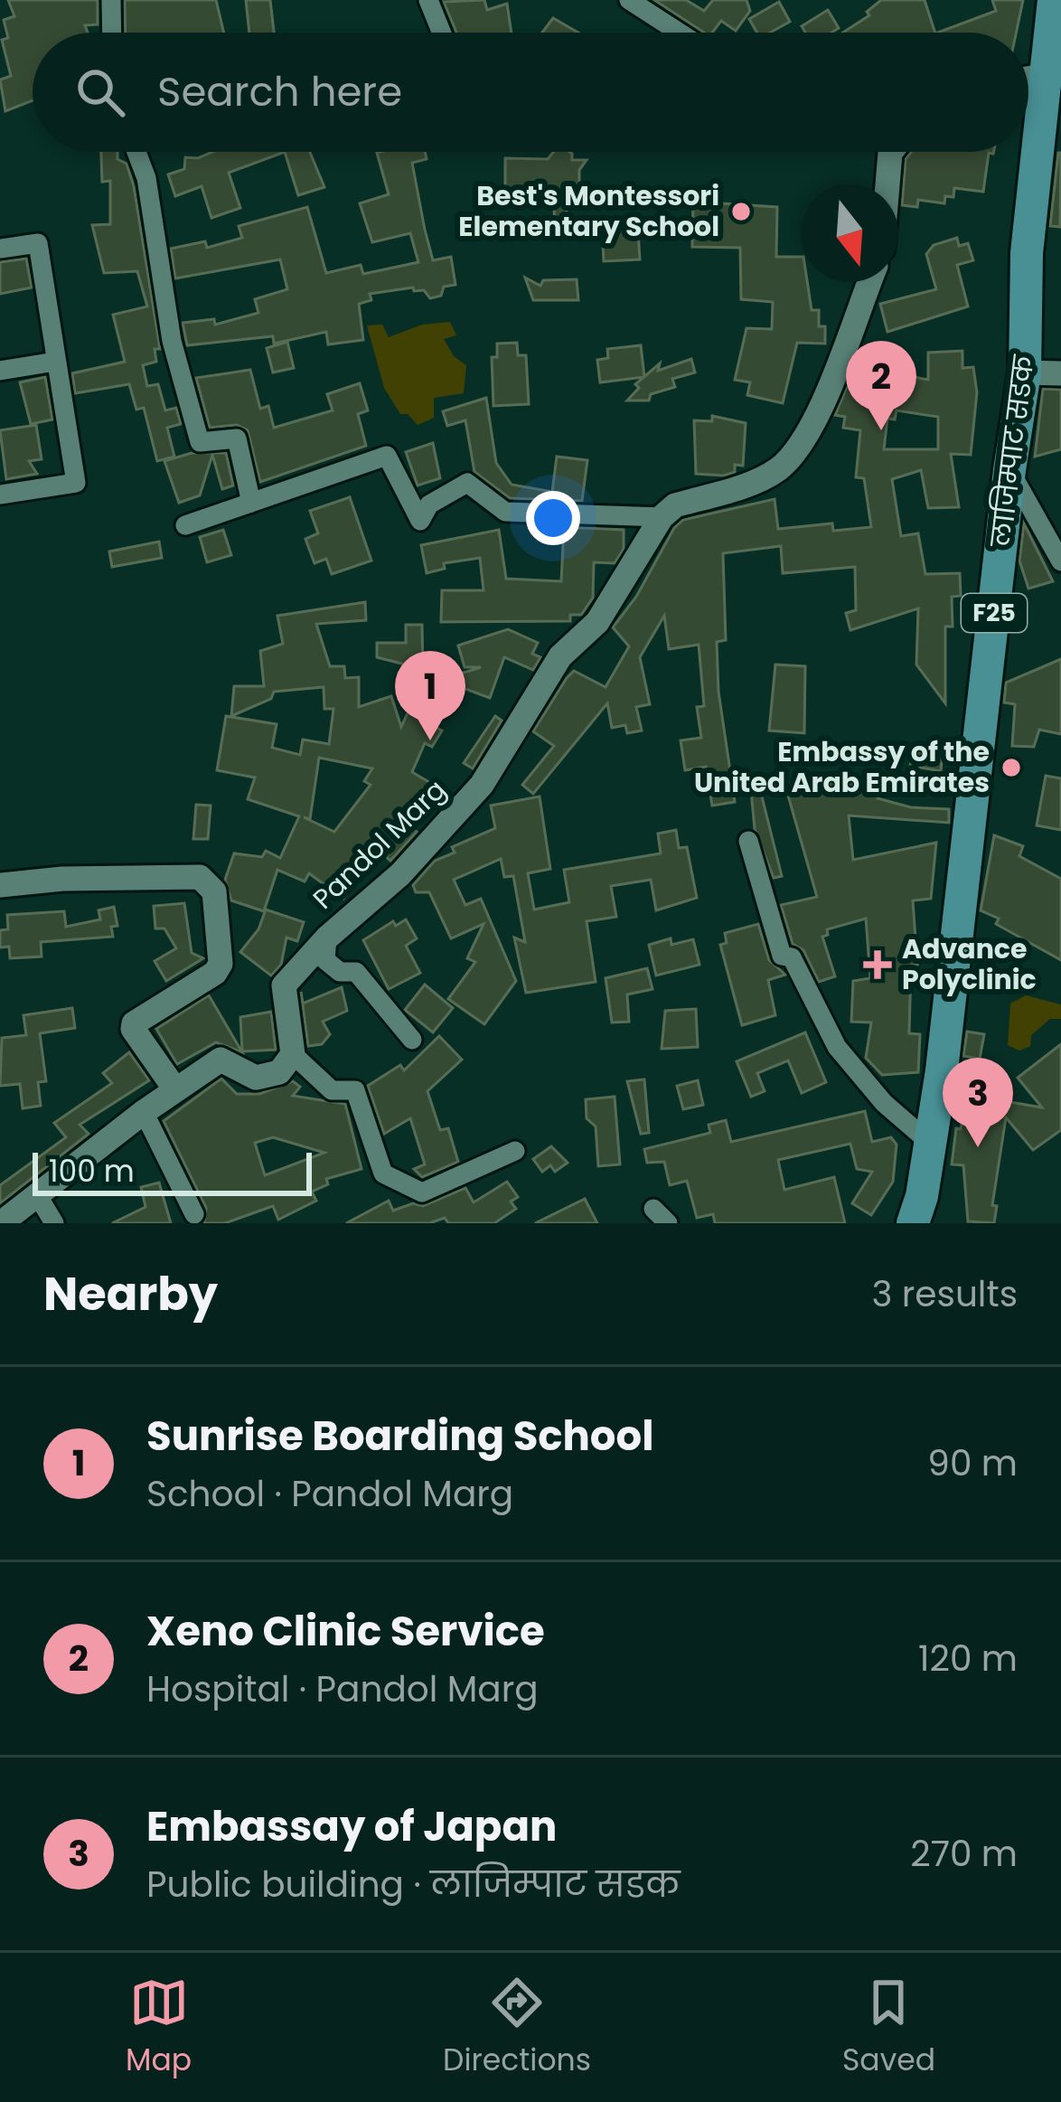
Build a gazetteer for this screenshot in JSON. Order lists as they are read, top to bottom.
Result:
{
  "streets": {
    "main road": ["लाजिम्पाट सडक", "F25"],
    "street": ["Pandol Marg"]
  },
  "places": {
    "other": ["Best's Montessori Elementary School", "Embassy of the United Arab Emirates"],
    "health": ["Advance Polyclinic"]
  },
  "scale_bar": "100 m",
  "north": "bottom",
  "page": {
    "search": "Search here",
    "pins": ["2", "1", "3"],
    "scale": "100 m",
    "heading": ["Nearby", "3 results"],
    "list": [
      {
        "mark": "1",
        "name": "Sunrise Boarding School",
        "note": "School · Pandol Marg",
        "value": "90 m"
      },
      {
        "mark": "2",
        "name": "Xeno Clinic Service",
        "note": "Hospital · Pandol Marg",
        "value": "120 m"
      },
      {
        "mark": "3",
        "name": "Embassay of Japan",
        "note": "Public building · लाजिम्पाट सडक",
        "value": "270 m"
      }
    ],
    "nav": ["Map", "Directions", "Saved"]
  }
}
